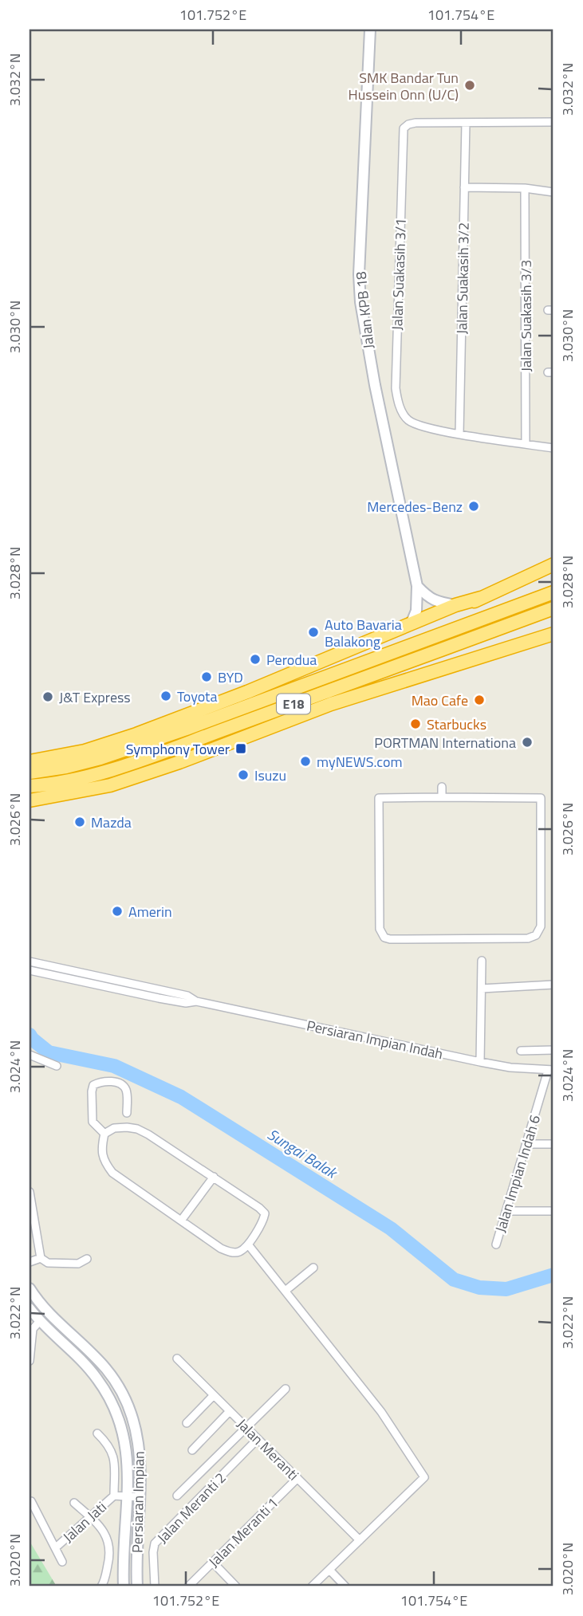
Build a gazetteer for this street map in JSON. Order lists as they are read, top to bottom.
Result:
{
  "streets": {
    "highway": ["E18"],
    "street": [
      "Jalan Suakasih 3/1",
      "Jalan Suakasih 3/2",
      "Jalan KPB 18",
      "Jalan Suakasih 3/3",
      "Persiaran Impian Indah",
      "Jalan Impian Indah 6",
      "Jalan Meranti",
      "Persiaran Impian",
      "Jalan Meranti 2",
      "Jalan Jati",
      "Jalan Meranti 1"
    ]
  },
  "crossings": [
    ["Jalan Suakasih 3/1", "Jalan Suakasih 3/2"],
    ["Jalan Suakasih 3/1", "Jalan Suakasih 3/3"],
    ["Persiaran Impian Indah", "Jalan Impian Indah 6"],
    ["Jalan Meranti", "Jalan Meranti 2"],
    ["Jalan Meranti", "Jalan Meranti 1"]
  ],
  "water": ["Sungai Balak"],
  "places": {
    "other": [
      "SMK Bandar Tun Hussein Onn (U/C)",
      "Mercedes-Benz",
      "Auto Bavaria Balakong",
      "Perodua",
      "BYD",
      "Toyota",
      "J&T Express",
      "Mao Cafe",
      "Starbucks",
      "PORTMAN Internationa",
      "myNEWS.com",
      "Isuzu",
      "Mazda",
      "Amerin"
    ],
    "transit": ["Symphony Tower"]
  },
  "coordinates": [
    "101.752°E",
    "101.754°E",
    "3.032°N",
    "3.030°N",
    "3.028°N",
    "3.026°N",
    "3.024°N",
    "3.022°N",
    "3.020°N"
  ]
}
